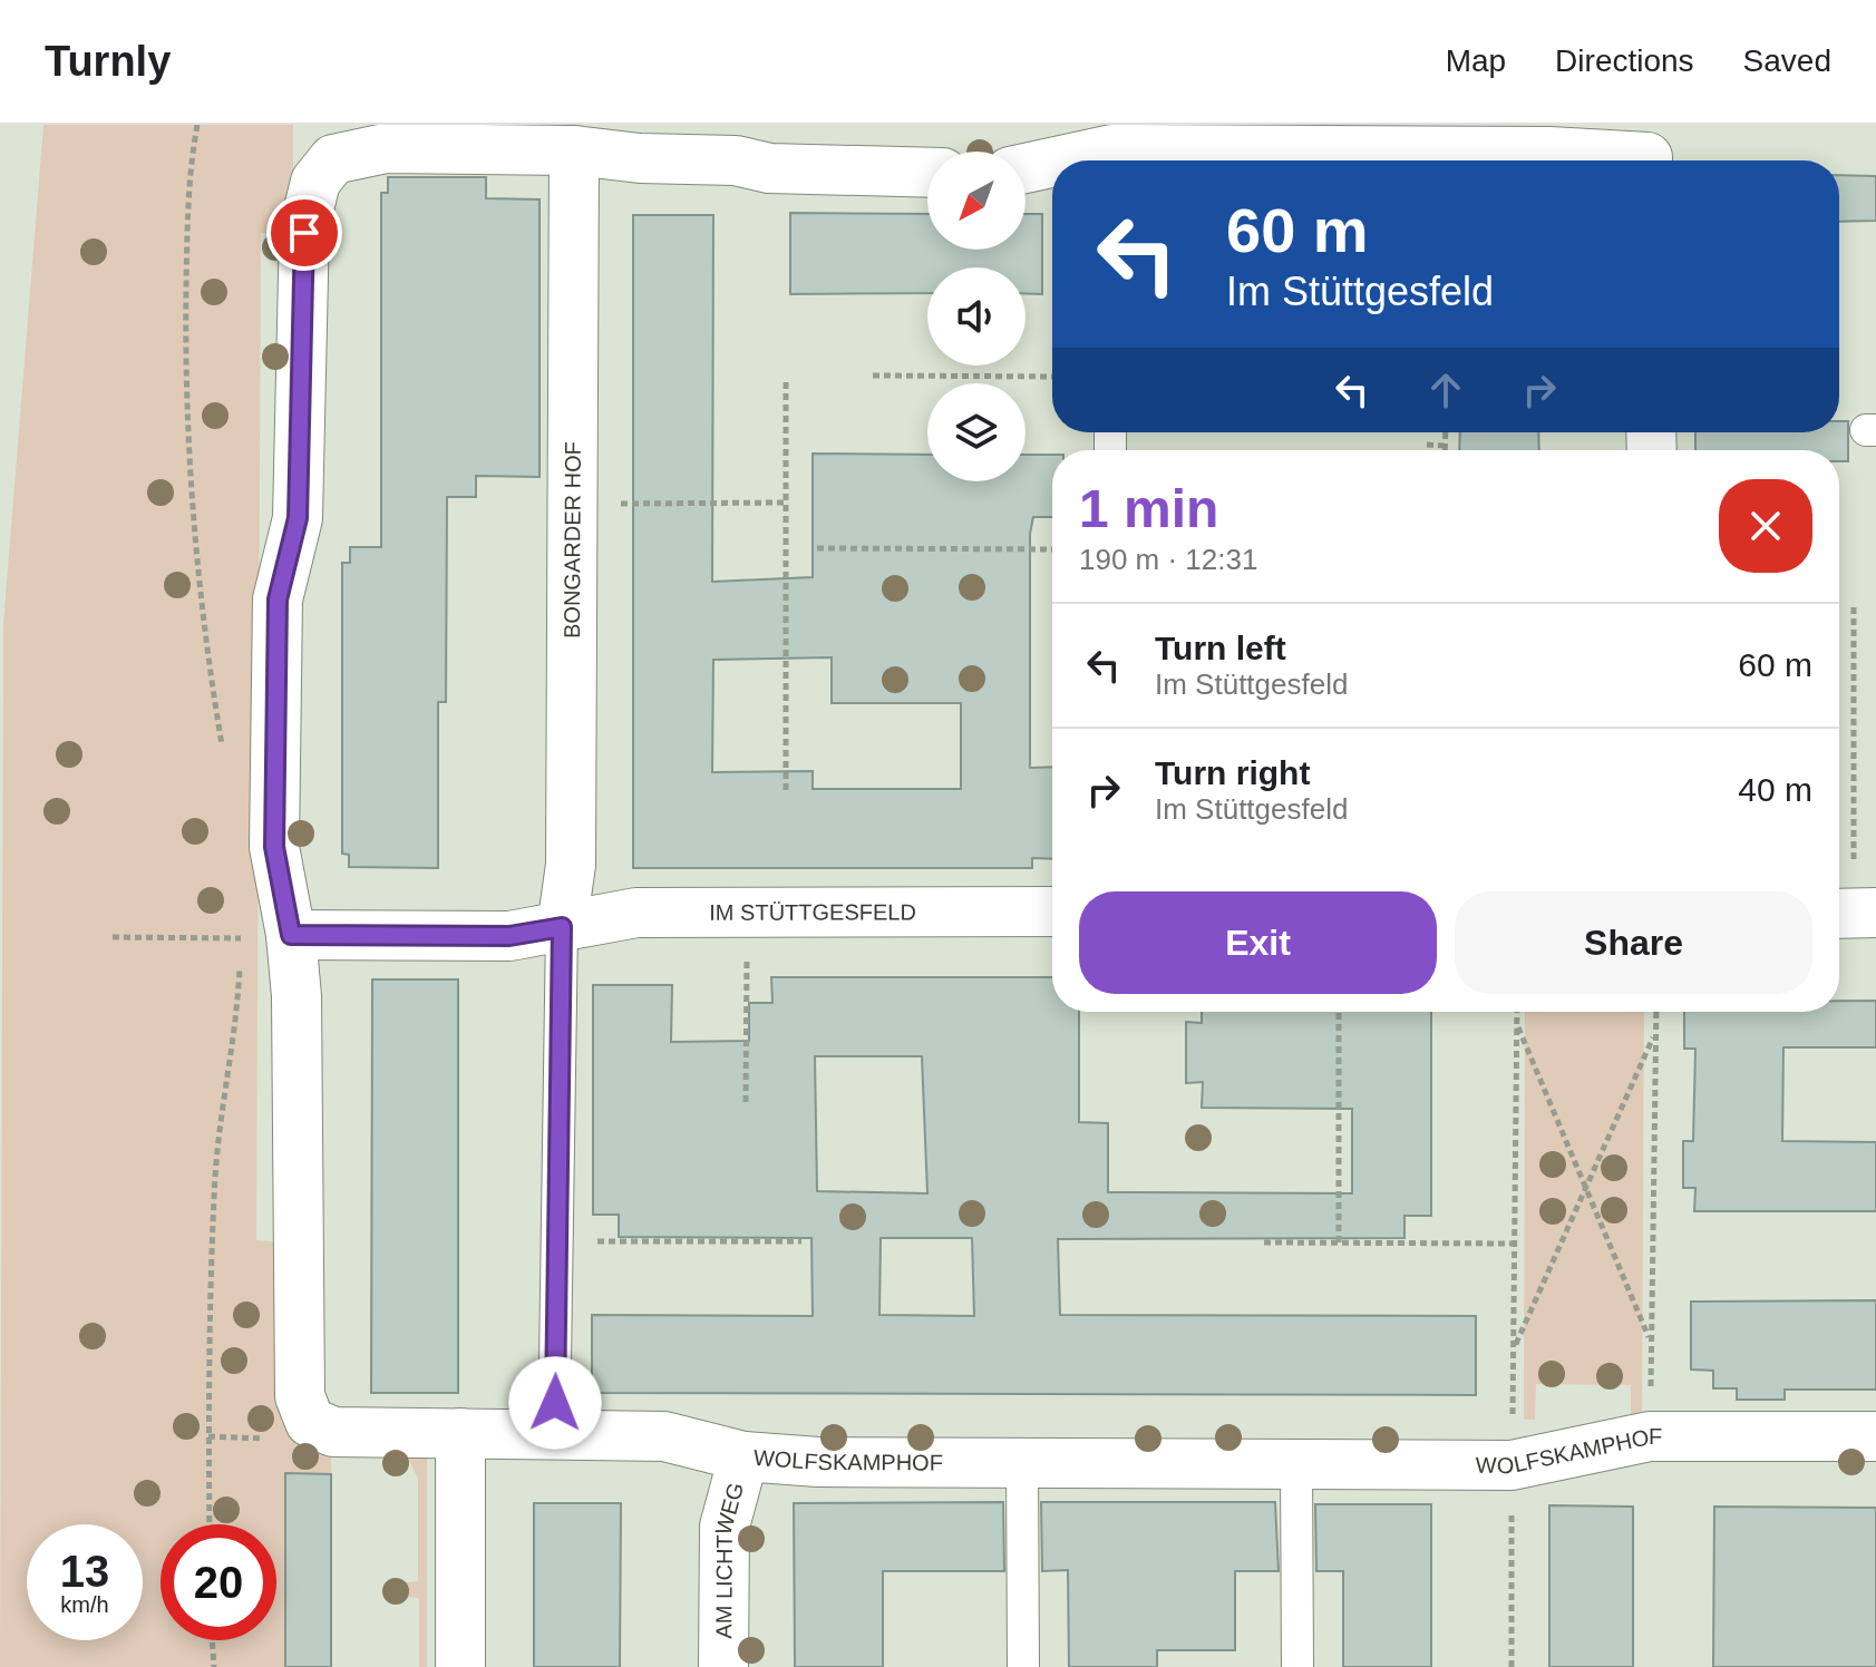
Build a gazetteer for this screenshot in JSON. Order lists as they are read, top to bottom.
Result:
{
  "streets": {
    "street": [
      "BONGARDER HOF",
      "IM STÜTTGESFELD",
      "WOLFSKAMPHOF",
      "AM LICHTWEG"
    ]
  },
  "crossings": [
    ["BONGARDER HOF", "IM STÜTTGESFELD"],
    ["IM STÜTTGESFELD", "WOLFSKAMPHOF"],
    ["WOLFSKAMPHOF", "AM LICHTWEG"]
  ],
  "north": "bottom left",
  "page": {
    "header": "Turnly",
    "nav": ["Map", "Directions", "Saved"],
    "turn": ["60 m", "Im Stüttgesfeld"],
    "heading": ["1 min", "190 m · 12:31"],
    "list": [
      {
        "name": "Turn left",
        "note": "Im Stüttgesfeld",
        "value": "60 m"
      },
      {
        "name": "Turn right",
        "note": "Im Stüttgesfeld",
        "value": "40 m"
      }
    ],
    "buttons": ["Exit", "Share"],
    "speed": "13 km/h",
    "limit": "20"
  }
}
